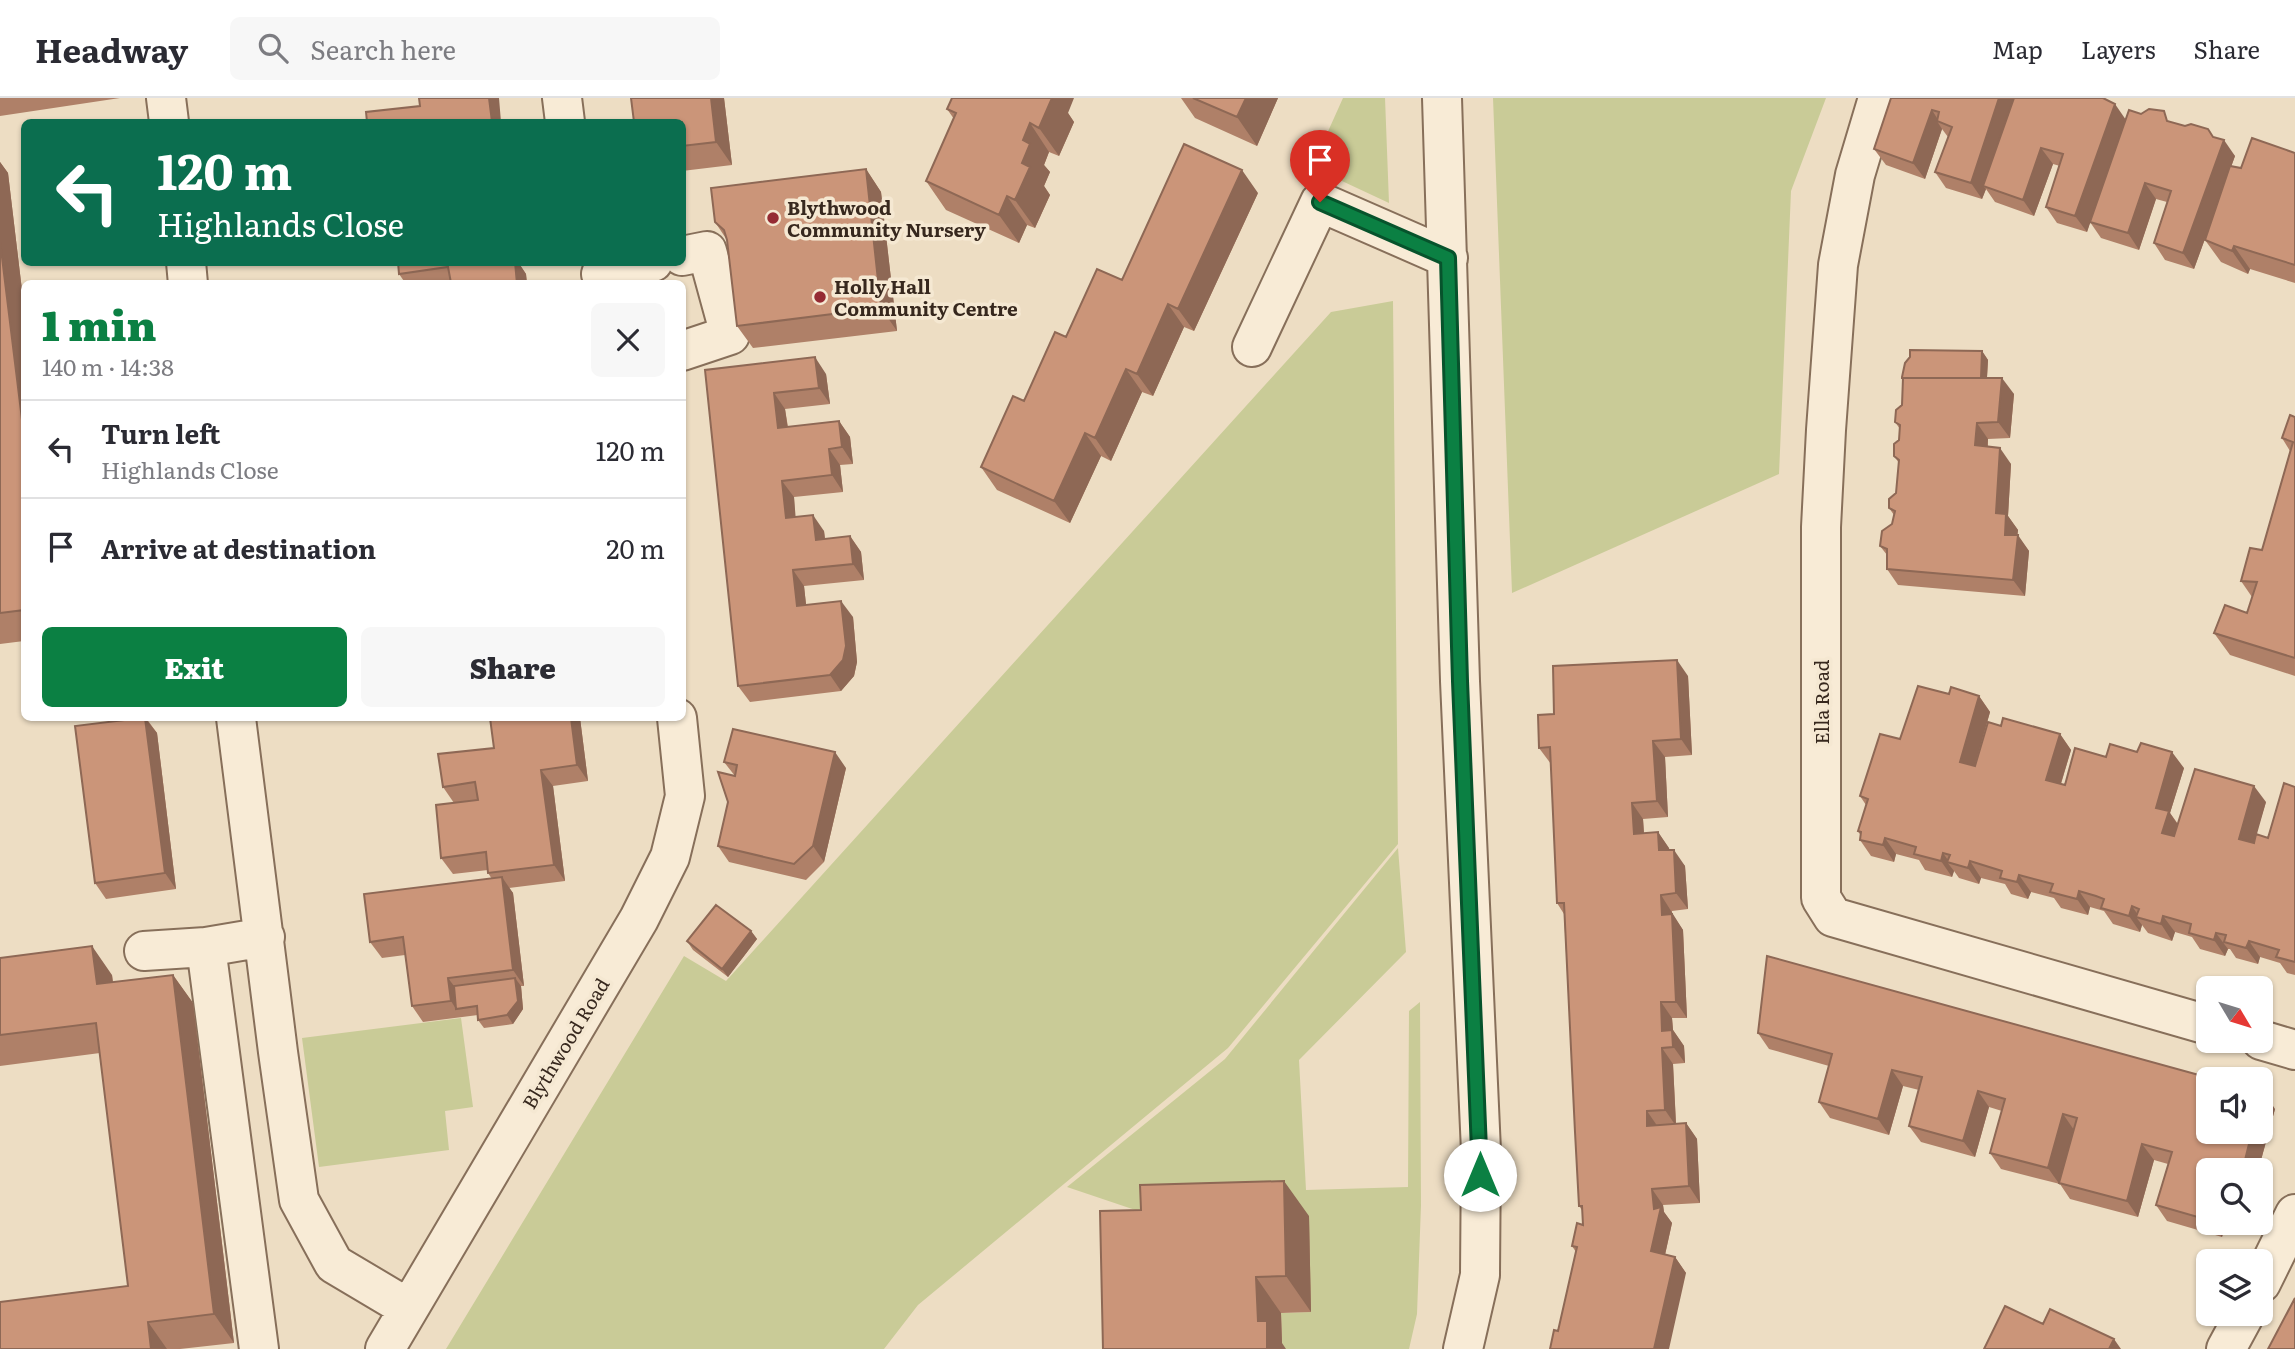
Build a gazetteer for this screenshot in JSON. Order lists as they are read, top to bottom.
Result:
{
  "streets": {
    "street": ["Ella Road", "Blythwood Road"]
  },
  "places": ["Blythwood Community Nursery", "Holly Hall Community Centre"],
  "north": "bottom right",
  "page": {
    "header": "Headway",
    "search": "Search here",
    "nav": ["Map", "Layers", "Share"],
    "turn": ["120 m", "Highlands Close"],
    "heading": ["1 min", "140 m · 14:38"],
    "list": [
      {
        "name": "Turn left",
        "note": "Highlands Close",
        "value": "120 m"
      },
      {
        "name": "Arrive at destination",
        "value": "20 m"
      }
    ],
    "buttons": ["Exit", "Share"]
  }
}
